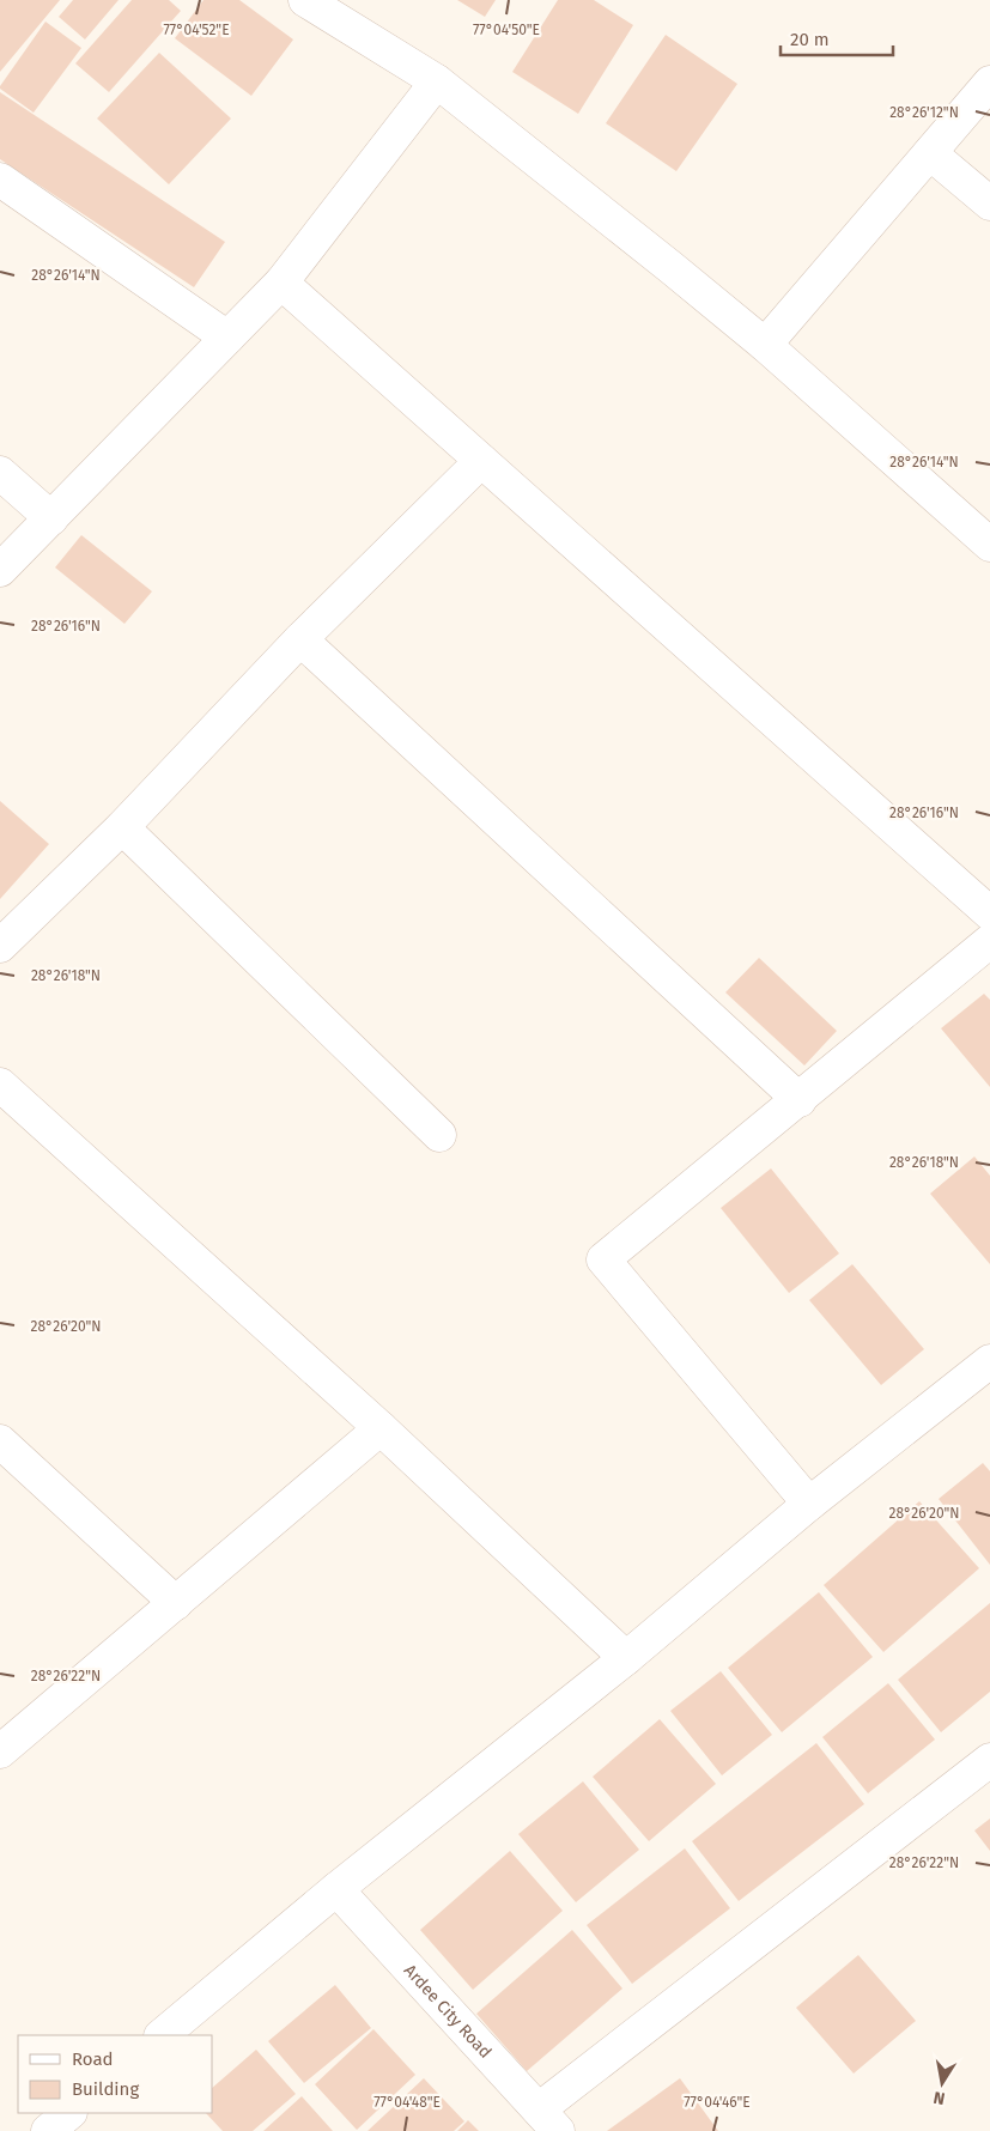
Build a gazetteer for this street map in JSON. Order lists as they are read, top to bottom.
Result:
{
  "streets": {
    "street": ["Ardee City Road"]
  },
  "legend": ["Road", "Building"],
  "scale_bar": "20 m",
  "north": "bottom",
  "coordinates": [
    "77°04'52\"E",
    "77°04'50\"E",
    "28°26'12\"N",
    "28°26'14\"N",
    "28°26'16\"N",
    "28°26'18\"N",
    "28°26'20\"N",
    "28°26'22\"N",
    "77°04'48\"E",
    "77°04'46\"E"
  ]
}
